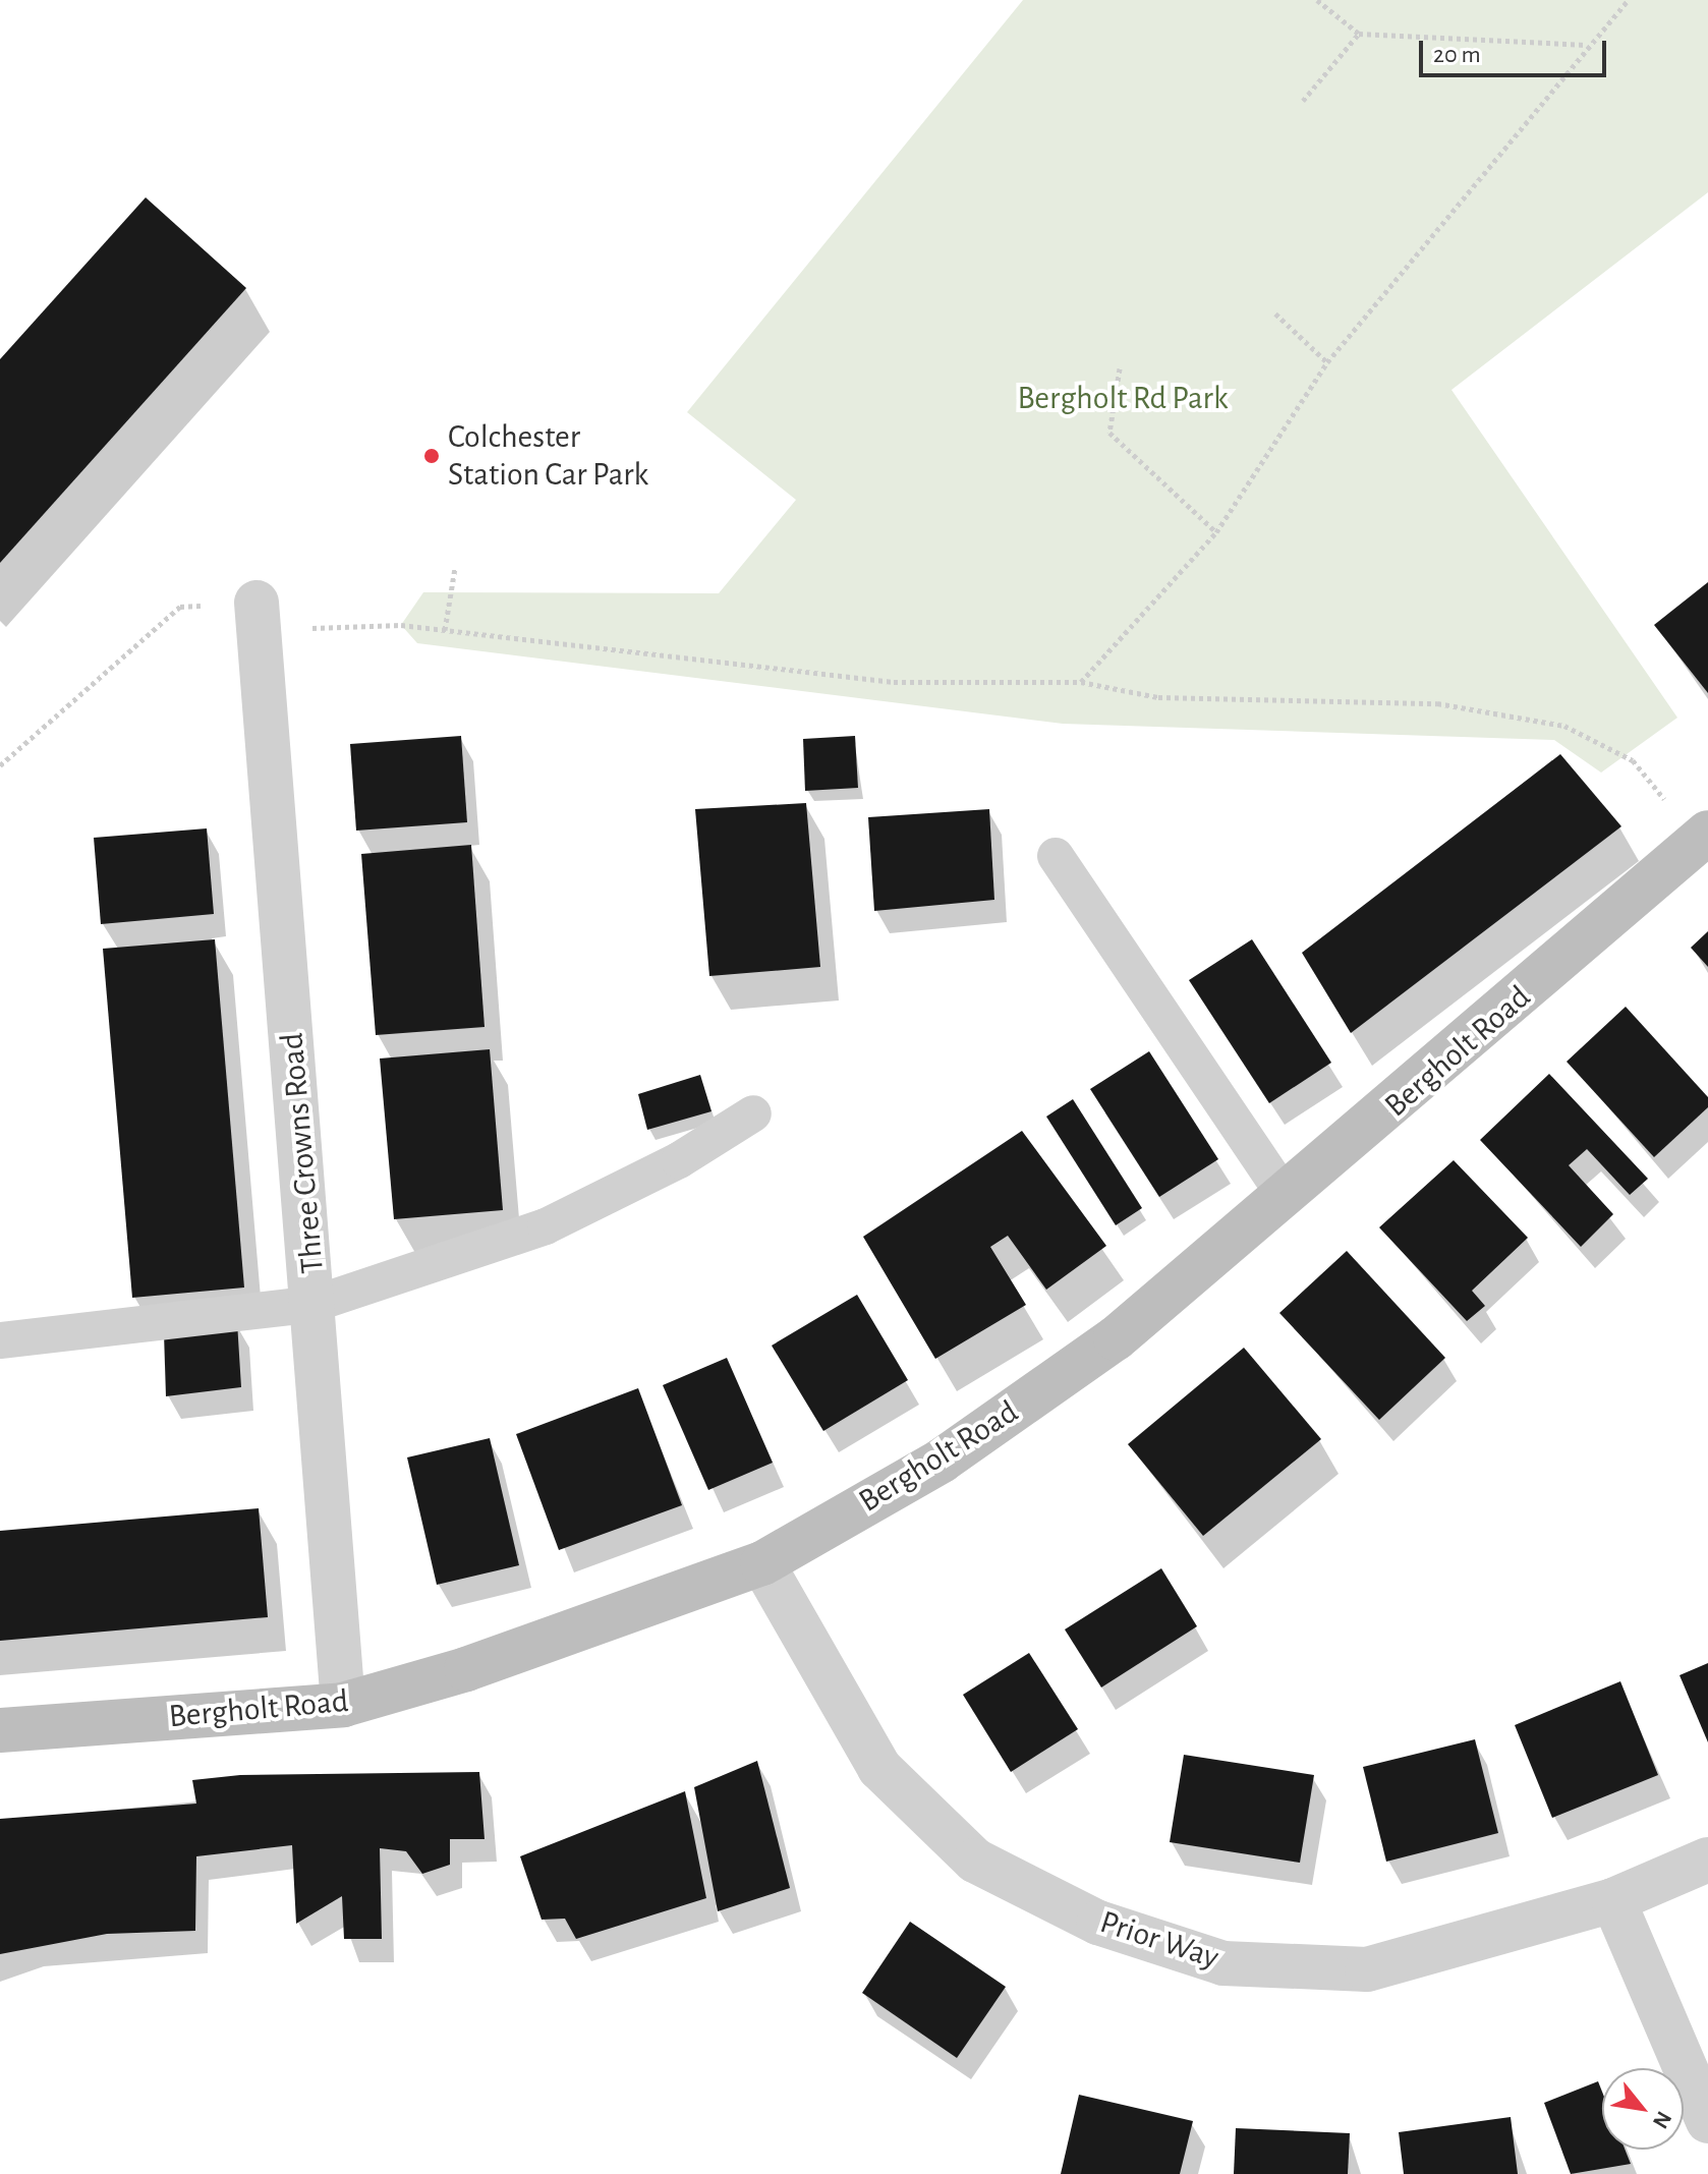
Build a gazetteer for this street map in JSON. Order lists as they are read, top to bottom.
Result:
{
  "streets": {
    "main road": ["Bergholt Road"],
    "street": ["Three Crowns Road", "Prior Way"]
  },
  "crossings": [
    ["Bergholt Road", "Three Crowns Road"],
    ["Bergholt Road", "Prior Way"]
  ],
  "parks": ["Bergholt Rd Park"],
  "places": ["Colchester Station Car Park"],
  "scale_bar": "20 m",
  "north": "bottom right"
}
